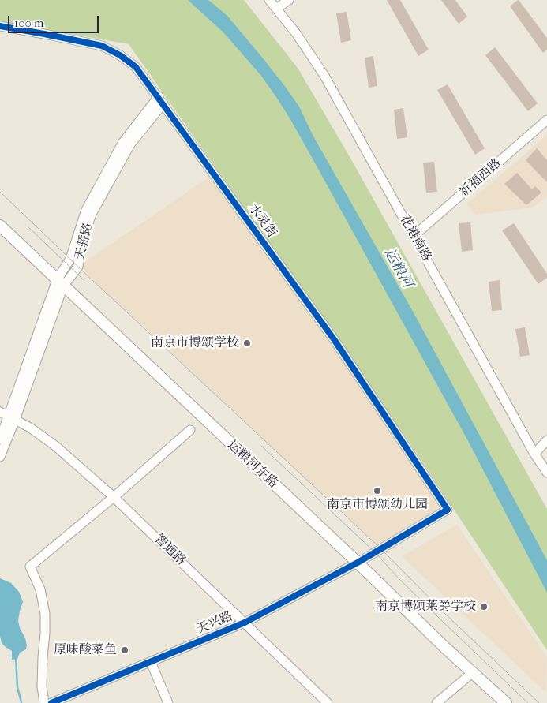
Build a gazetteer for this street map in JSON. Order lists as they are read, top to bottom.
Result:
{
  "streets": {
    "main road": ["运粮河东路"],
    "street": [
      "祈福西路",
      "水灵街",
      "花港南路",
      "天骄路",
      "智通路",
      "天兴路"
    ]
  },
  "crossings": [
    ["祈福西路", "花港南路"],
    ["水灵街", "天骄路"],
    ["水灵街", "天兴路"],
    ["天骄路", "运粮河东路"],
    ["天骄路", "智通路"],
    ["运粮河东路", "天兴路"],
    ["智通路", "天兴路"]
  ],
  "water": ["运粮河"],
  "places": [
    "南京市博颂学校",
    "南京市博颂幼儿园",
    "南京博颂莱爵学校",
    "原味酸菜鱼"
  ],
  "scale_bar": "100 m"
}
